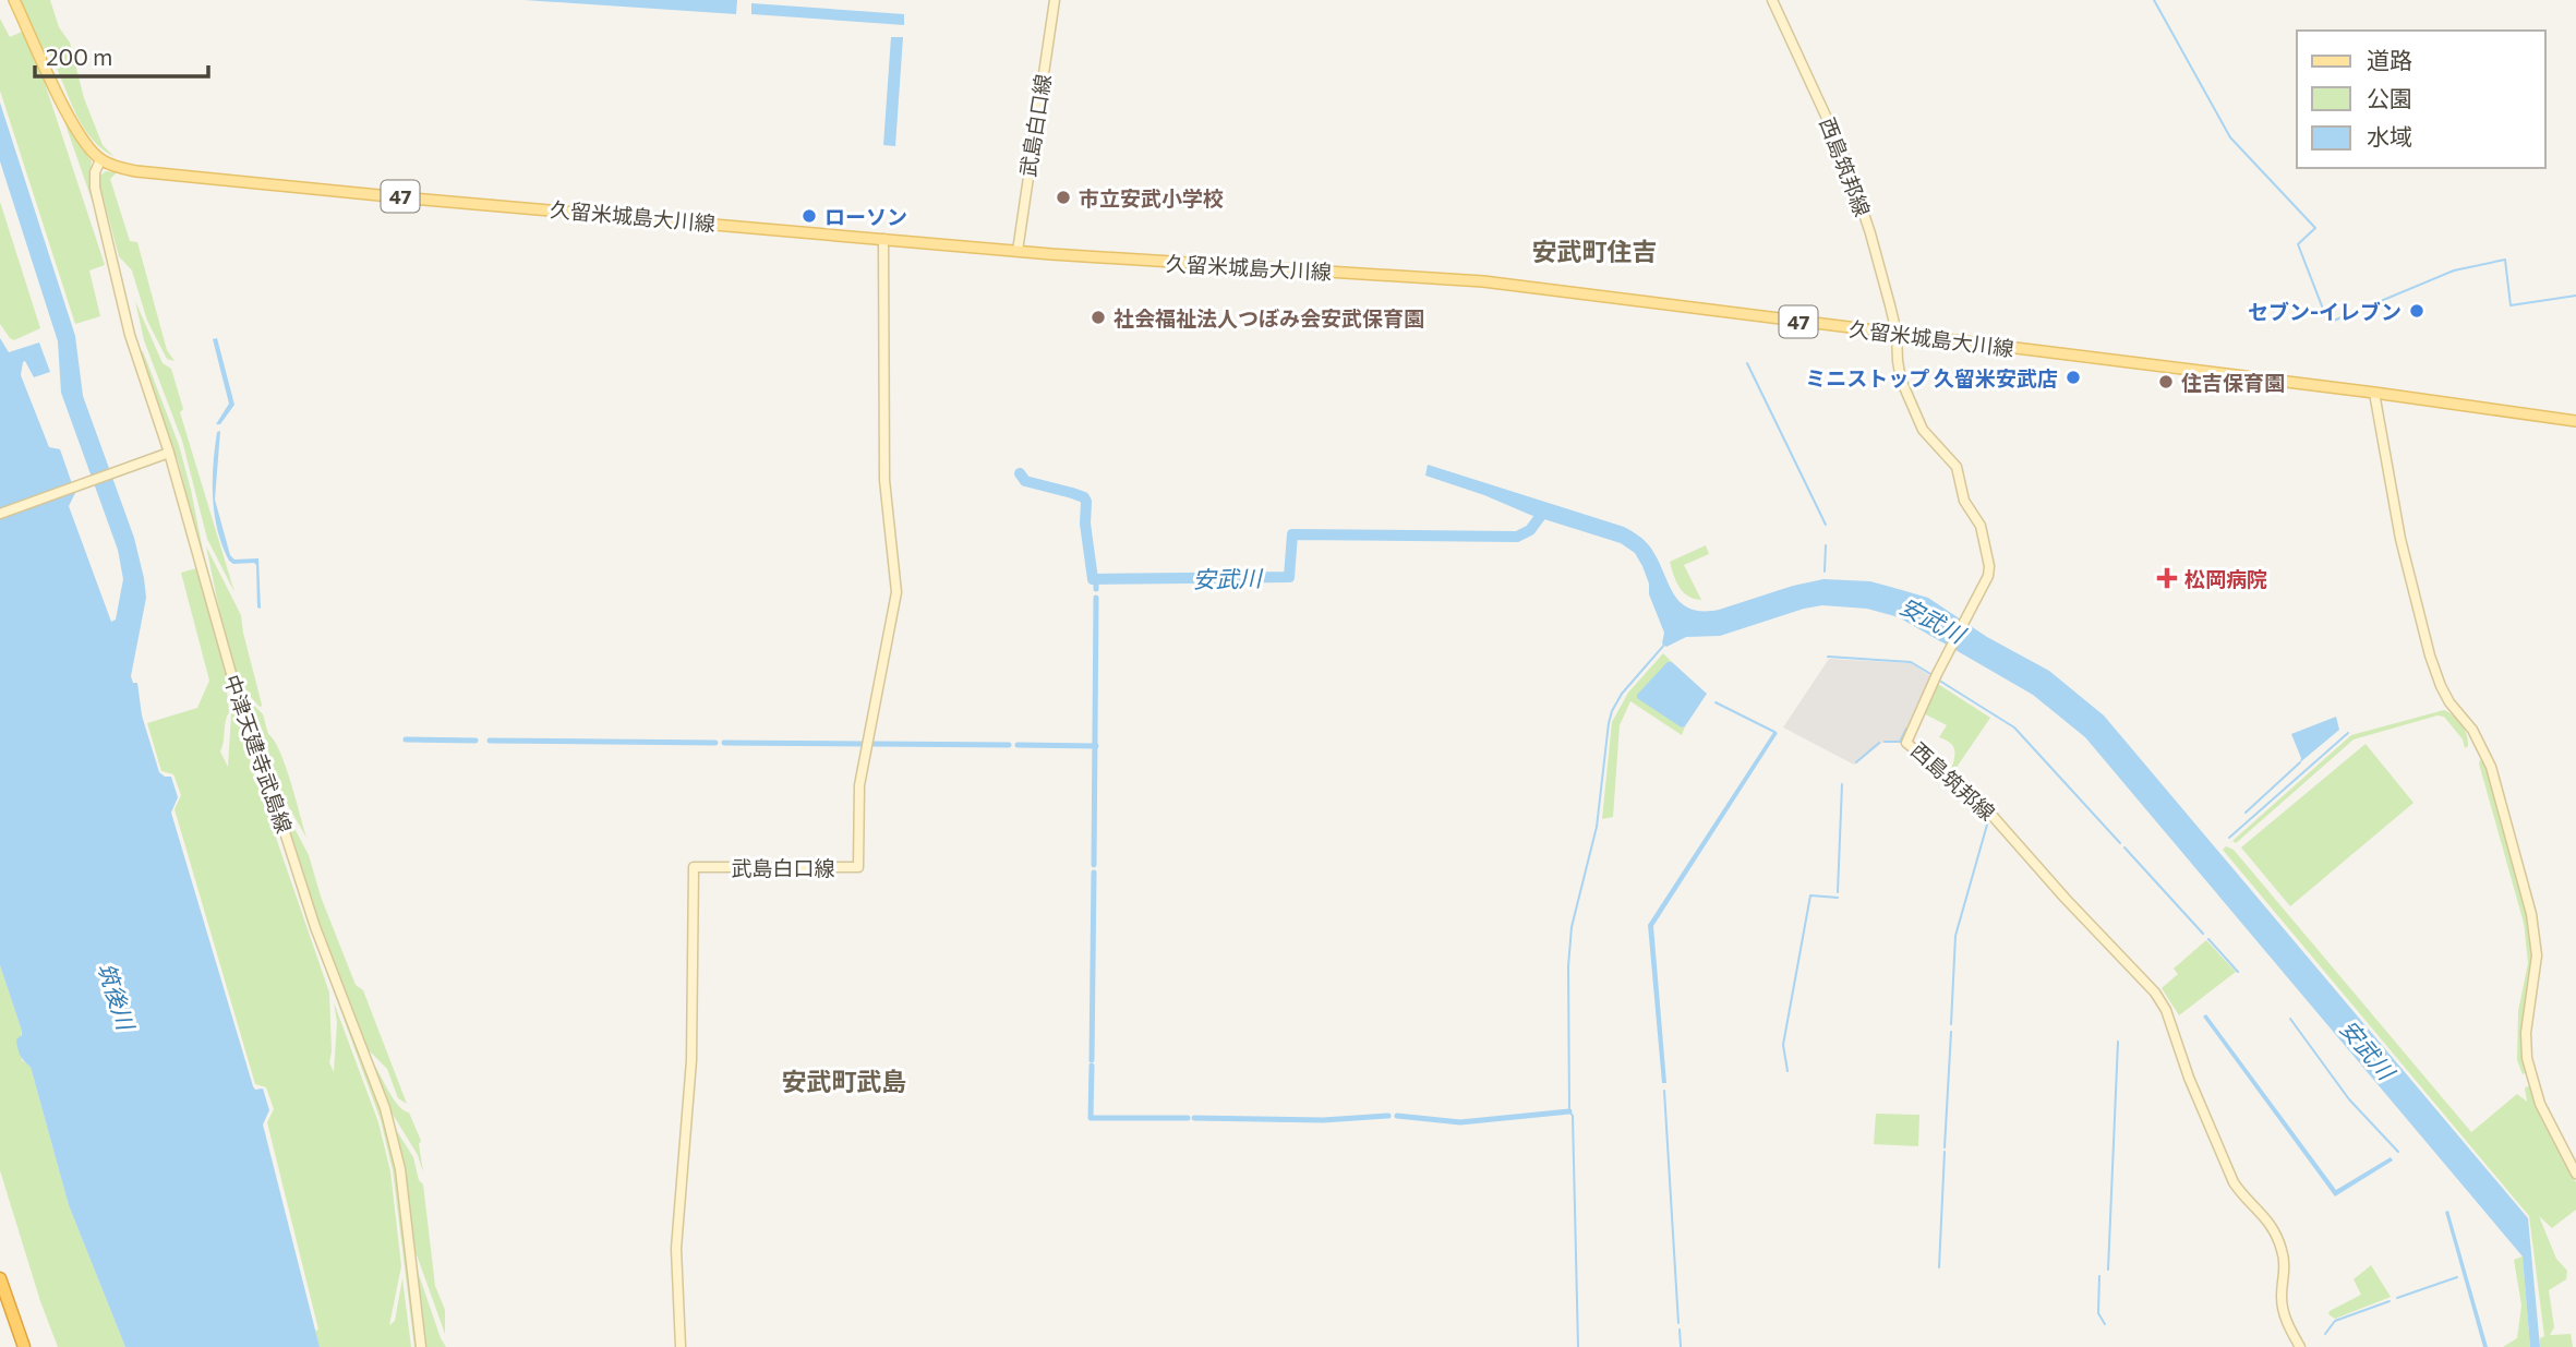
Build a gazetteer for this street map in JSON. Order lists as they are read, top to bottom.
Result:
{
  "streets": {
    "main road": [
      "武島白口線",
      "西島筑邦線",
      "47",
      "久留米城島大川線",
      "中津天建寺武島線"
    ]
  },
  "crossings": [
    ["武島白口線", "久留米城島大川線"],
    ["西島筑邦線", "久留米城島大川線"],
    ["久留米城島大川線", "中津天建寺武島線"]
  ],
  "districts": ["安武町住吉", "安武町武島"],
  "water": ["安武川", "筑後川"],
  "places": {
    "other": [
      "市立安武小学校",
      "ローソン",
      "セブン-イレブン",
      "社会福祉法人つぼみ会安武保育園",
      "ミニストップ 久留米安武店",
      "住吉保育園"
    ],
    "health": ["松岡病院"]
  },
  "legend": ["道路", "公園", "水域"],
  "scale_bar": "200 m"
}
